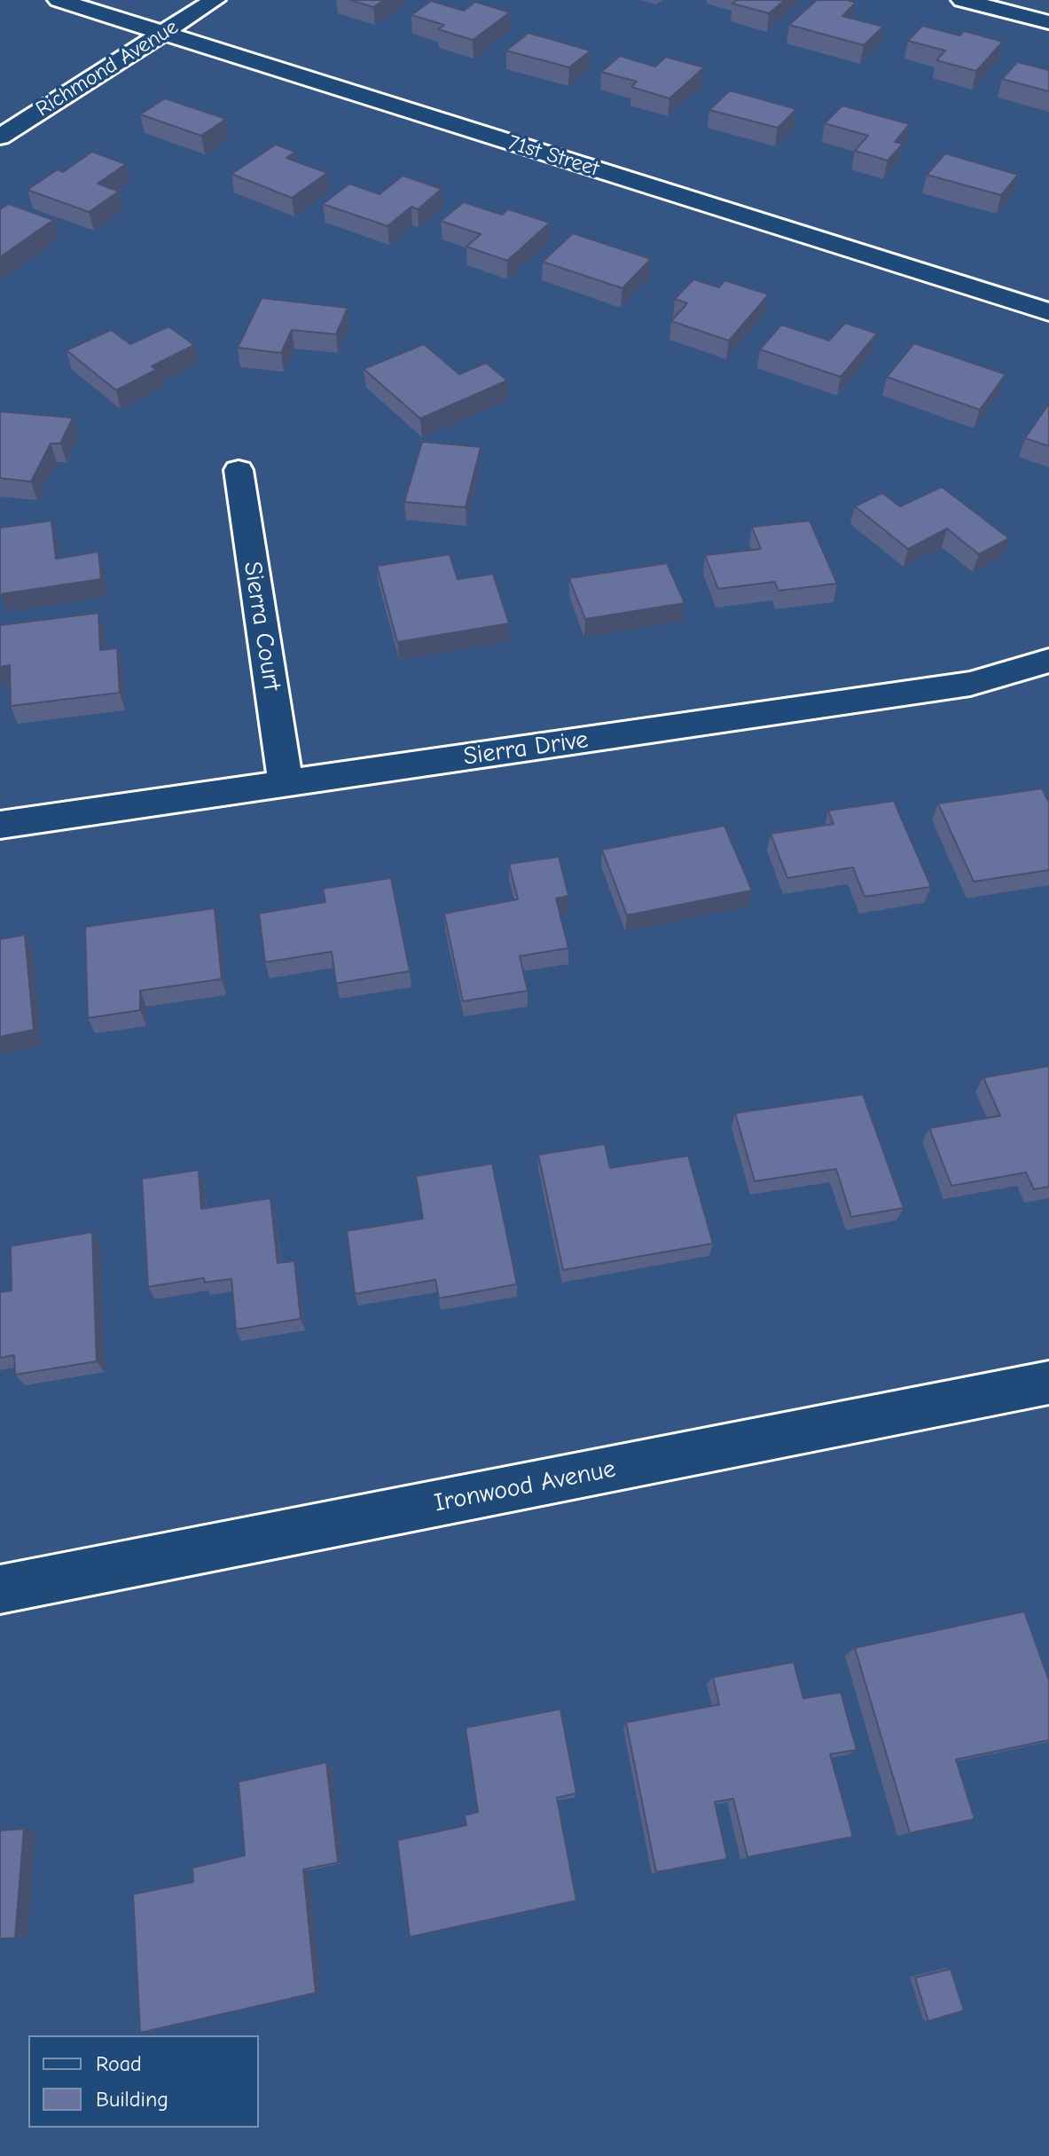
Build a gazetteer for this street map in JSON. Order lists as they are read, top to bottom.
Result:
{
  "streets": {
    "street": [
      "Richmond Avenue",
      "71st Street",
      "Sierra Court",
      "Sierra Drive",
      "Ironwood Avenue"
    ]
  },
  "crossings": [
    ["Richmond Avenue", "71st Street"],
    ["Sierra Court", "Sierra Drive"]
  ],
  "legend": ["Road", "Building"]
}
